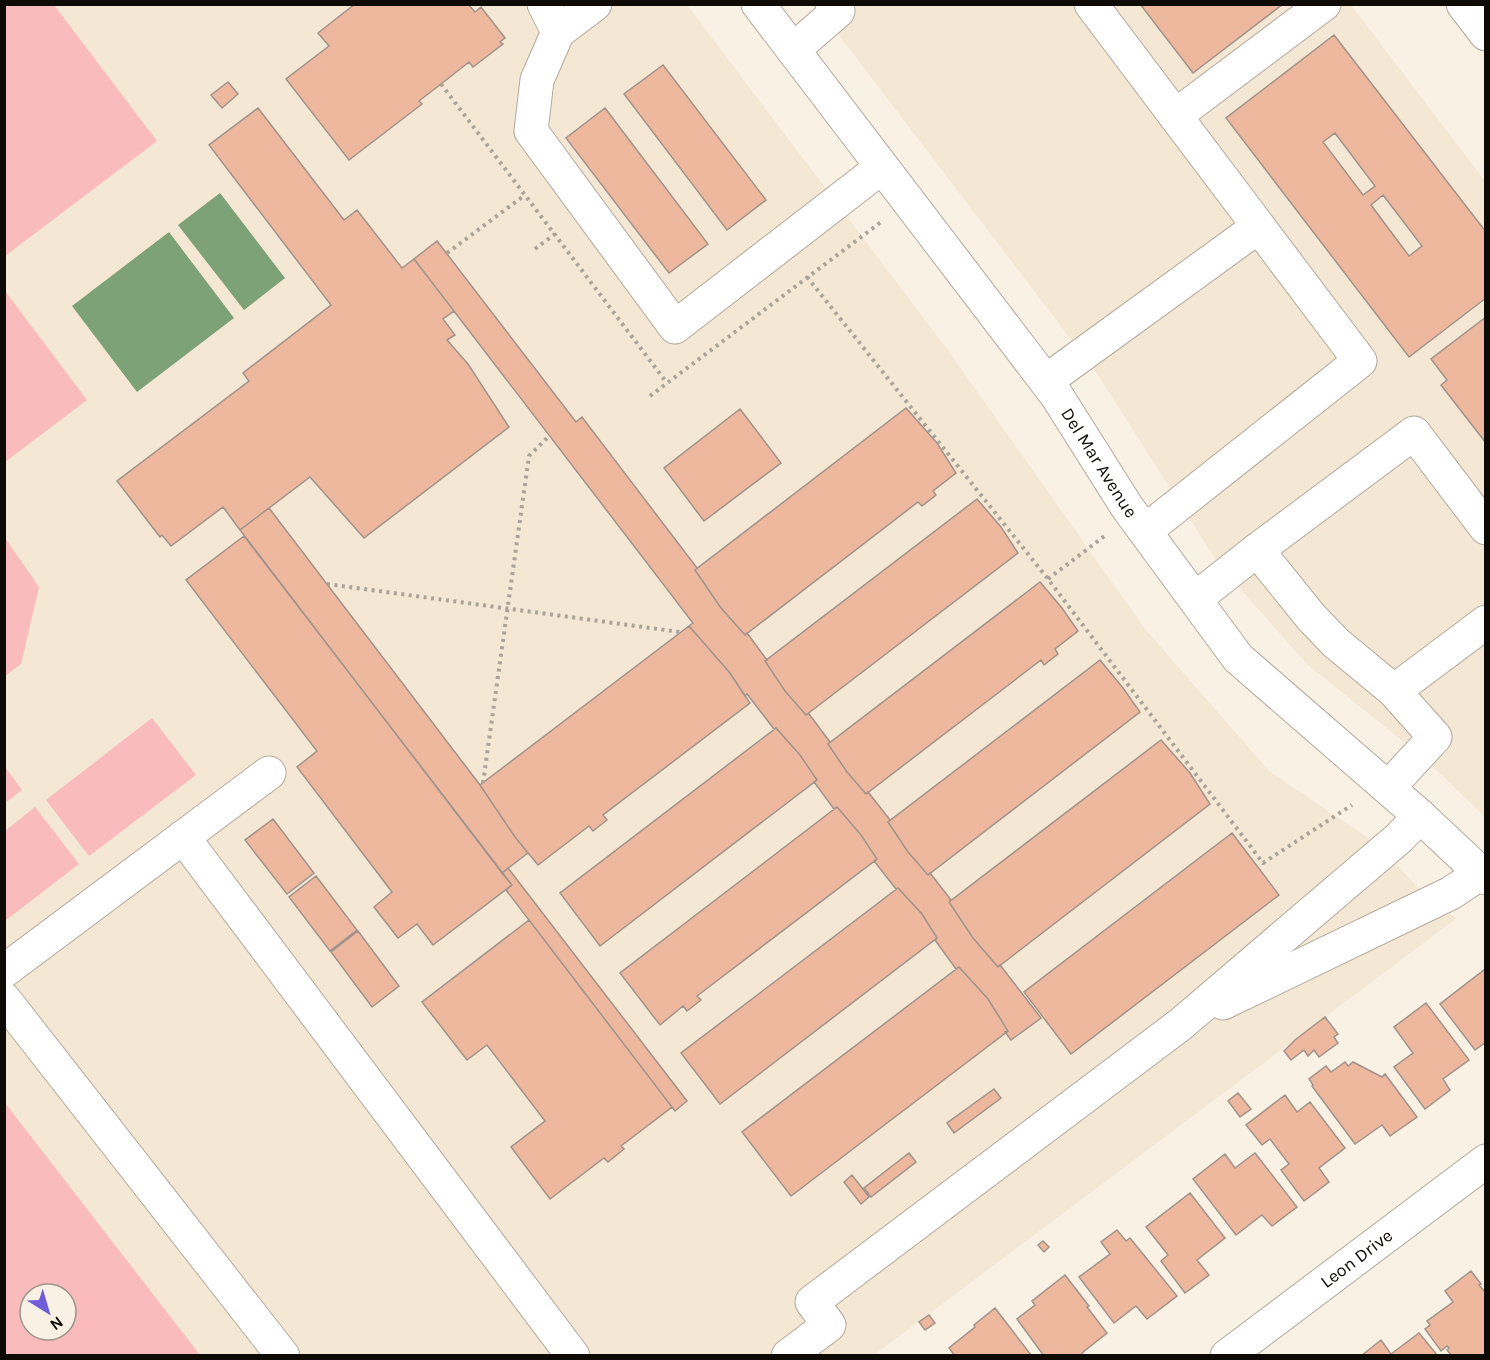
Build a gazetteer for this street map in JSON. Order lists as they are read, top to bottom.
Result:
{
  "streets": {
    "street": ["Del Mar Avenue", "Leon Drive"]
  },
  "north": "bottom right"
}
